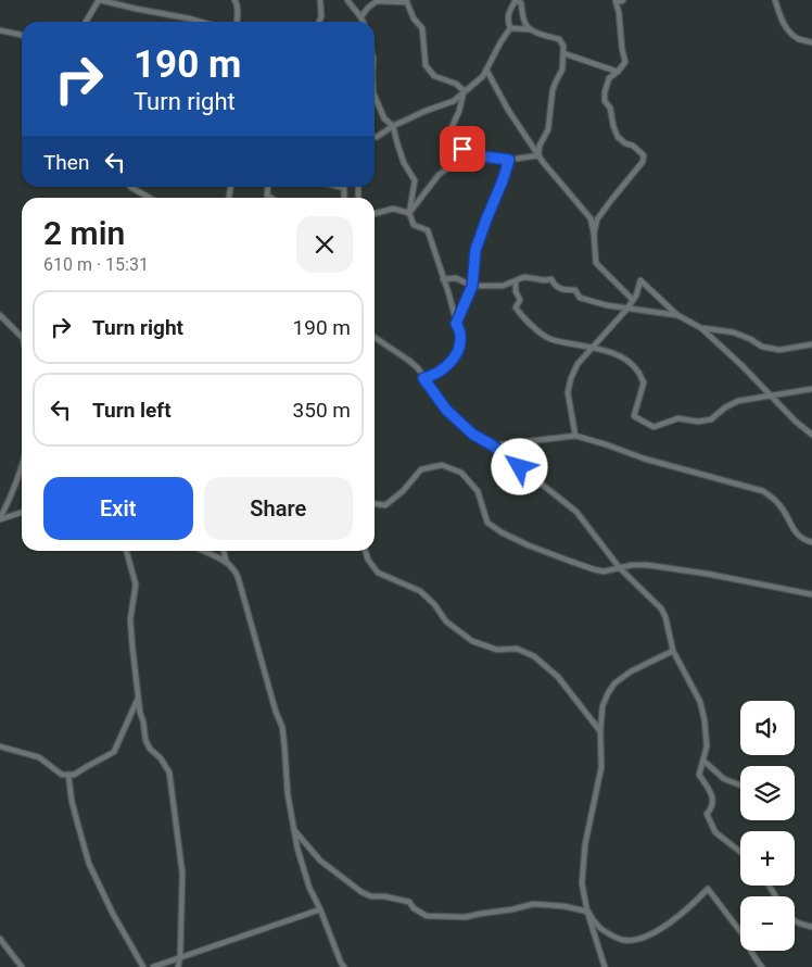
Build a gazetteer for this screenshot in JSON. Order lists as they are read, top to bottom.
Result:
{
  "page": {
    "turn": ["190 m", "Turn right"],
    "then": "Then",
    "heading": ["2 min", "610 m · 15:31"],
    "list": [
      {
        "name": "Turn right",
        "value": "190 m"
      },
      {
        "name": "Turn left",
        "value": "350 m"
      }
    ],
    "buttons": ["Exit", "Share"],
    "map_buttons": ["+", "−"]
  }
}
